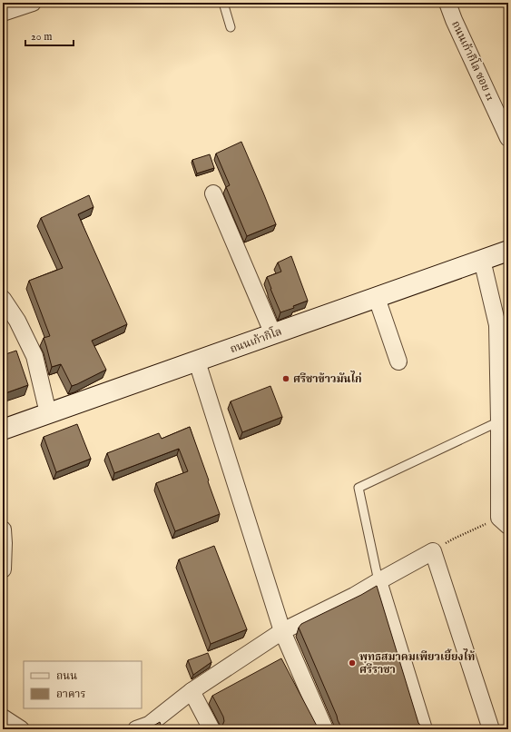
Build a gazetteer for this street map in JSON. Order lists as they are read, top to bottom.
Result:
{
  "streets": {
    "main road": ["ถนนเก้ากิโล"],
    "street": ["ถนนเก้ากิโล ซอย 11"]
  },
  "places": ["ศรีชาข้าวมันไก่", "พุทธสมาคมเพียวเยี้ยงไท้ ศรีราชา"],
  "legend": ["ถนน", "อาคาร"],
  "scale_bar": "20 m"
}
